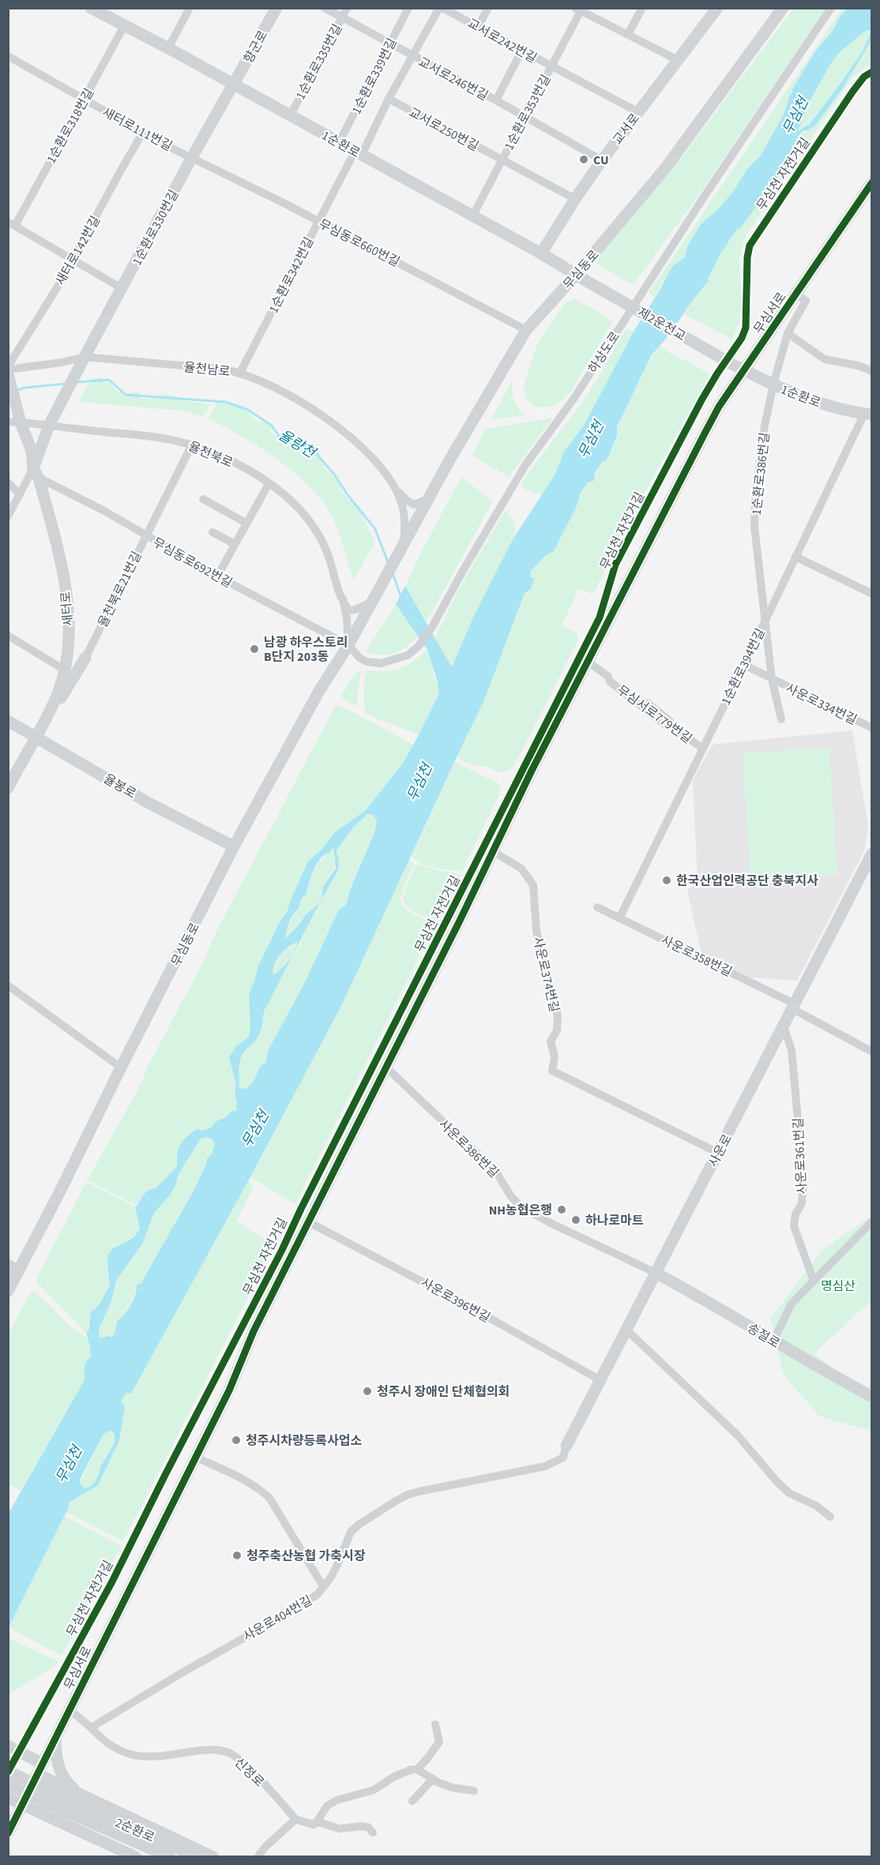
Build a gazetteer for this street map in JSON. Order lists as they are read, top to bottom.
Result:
{
  "streets": {
    "street": [
      "교서로242번길",
      "향군로",
      "1순환로335번길",
      "1순환로339번길",
      "교서로246번길",
      "1순환로353번길",
      "1순환로318번길",
      "새터로111번길",
      "교서로250번길",
      "교서로",
      "1순환로",
      "1순환로330번길",
      "무심동로660번길",
      "새터로142번길",
      "무심동로",
      "1순환로342번길",
      "무심서로",
      "제2운천교",
      "하상도로",
      "율천남로",
      "율천북로",
      "1순환로386번길",
      "무심동로692번길",
      "율천북로21번길",
      "새터로",
      "1순환로394번길",
      "사운로334번길",
      "무심서로779번길",
      "율봉로",
      "사운로358번길",
      "사운로374번길",
      "사운로386번길",
      "사운로",
      "사운로361번길",
      "사운로396번길",
      "송절로",
      "사운로404번길",
      "신정로",
      "2순환로"
    ],
    "cycle path": ["무심천 자전거길"]
  },
  "crossings": [
    ["교서로242번길", "교서로246번길"],
    ["교서로242번길", "1순환로353번길"],
    ["교서로242번길", "교서로"],
    ["교서로242번길", "1순환로342번길"],
    ["향군로", "1순환로"],
    ["향군로", "1순환로330번길"],
    ["1순환로335번길", "교서로246번길"],
    ["1순환로335번길", "1순환로"],
    ["1순환로339번길", "교서로246번길"],
    ["1순환로339번길", "1순환로"],
    ["교서로246번길", "1순환로353번길"],
    ["교서로246번길", "교서로"],
    ["교서로246번길", "1순환로342번길"],
    ["1순환로353번길", "교서로250번길"],
    ["1순환로353번길", "1순환로"],
    ["1순환로318번길", "새터로111번길"],
    ["1순환로318번길", "1순환로"],
    ["새터로111번길", "1순환로330번길"],
    ["새터로111번길", "무심동로660번길"],
    ["새터로111번길", "새터로142번길"],
    ["교서로250번길", "교서로"],
    ["교서로250번길", "1순환로342번길"],
    ["교서로", "1순환로"],
    ["1순환로", "1순환로330번길"],
    ["1순환로", "무심동로"],
    ["1순환로", "1순환로342번길"],
    ["1순환로", "무심서로"],
    ["1순환로", "제2운천교"],
    ["1순환로", "1순환로386번길"],
    ["1순환로", "1순환로394번길"],
    ["1순환로330번길", "무심동로660번길"],
    ["1순환로330번길", "율천남로"],
    ["1순환로330번길", "율천북로"],
    ["1순환로330번길", "무심동로692번길"],
    ["1순환로330번길", "새터로"],
    ["무심동로660번길", "무심동로"],
    ["무심동로660번길", "1순환로342번길"],
    ["새터로142번길", "율천남로"],
    ["새터로142번길", "새터로"],
    ["무심동로", "하상도로"],
    ["무심동로", "율천북로"],
    ["무심동로", "무심동로692번길"],
    ["무심동로", "율봉로"],
    ["1순환로342번길", "율천남로"],
    ["무심서로", "제2운천교"],
    ["무심서로", "1순환로386번길"],
    ["무심서로", "무심서로779번길"],
    ["무심서로", "사운로374번길"],
    ["무심서로", "사운로386번길"],
    ["무심서로", "사운로396번길"],
    ["하상도로", "율천북로"],
    ["하상도로", "무심동로692번길"],
    ["율천남로", "새터로"],
    ["율천북로", "무심동로692번길"],
    ["율천북로", "율천북로21번길"],
    ["율천북로", "새터로"],
    ["1순환로386번길", "1순환로394번길"],
    ["1순환로386번길", "사운로334번길"],
    ["무심동로692번길", "율천북로21번길"],
    ["무심동로692번길", "새터로"],
    ["새터로", "율봉로"],
    ["1순환로394번길", "사운로334번길"],
    ["1순환로394번길", "무심서로779번길"],
    ["1순환로394번길", "사운로358번길"],
    ["사운로358번길", "사운로"],
    ["사운로374번길", "사운로"],
    ["사운로386번길", "사운로"],
    ["사운로386번길", "송절로"],
    ["사운로", "사운로361번길"],
    ["사운로", "사운로396번길"],
    ["사운로", "송절로"],
    ["사운로", "사운로404번길"],
    ["사운로404번길", "신정로"]
  ],
  "water": ["무심천", "율량천"],
  "parks": ["명심산"],
  "places": [
    "CU",
    "남광 하우스토리 B단지 203동",
    "한국산업인력공단 충북지사",
    "NH농협은행",
    "하나로마트",
    "청주시 장애인 단체협의회",
    "청주시차량등록사업소",
    "청주축산농협 가축시장"
  ]
}
